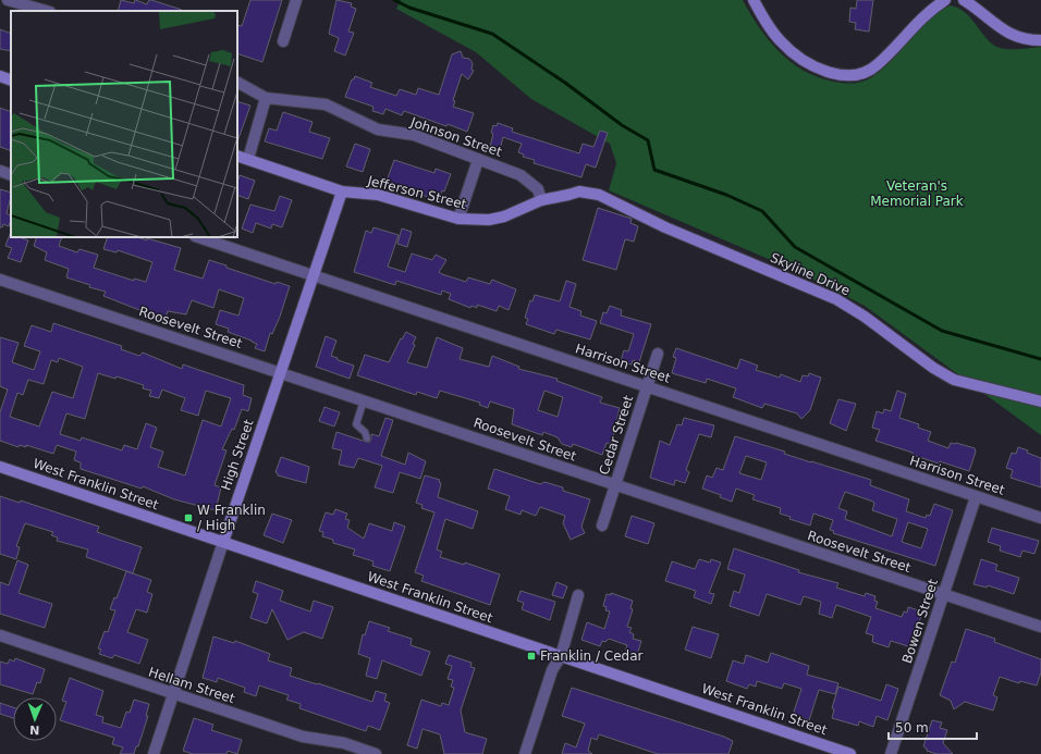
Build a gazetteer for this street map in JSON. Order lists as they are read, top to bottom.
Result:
{
  "streets": {
    "street": [
      "Johnson Street",
      "Jefferson Street",
      "Skyline Drive",
      "Roosevelt Street",
      "Harrison Street",
      "Cedar Street",
      "High Street",
      "West Franklin Street",
      "Bowen Street",
      "Hellam Street"
    ]
  },
  "crossings": [
    ["Johnson Street", "Jefferson Street"],
    ["Johnson Street", "Skyline Drive"],
    ["Jefferson Street", "Skyline Drive"],
    ["Jefferson Street", "High Street"],
    ["Roosevelt Street", "Cedar Street"],
    ["Roosevelt Street", "High Street"],
    ["Roosevelt Street", "Bowen Street"],
    ["Harrison Street", "Cedar Street"],
    ["Harrison Street", "High Street"],
    ["Harrison Street", "Bowen Street"],
    ["High Street", "West Franklin Street"],
    ["High Street", "Hellam Street"]
  ],
  "parks": ["Veteran's Memorial Park"],
  "places": {
    "transit": ["W Franklin / High", "Franklin / Cedar"]
  },
  "scale_bar": "50 m",
  "north": "bottom"
}
